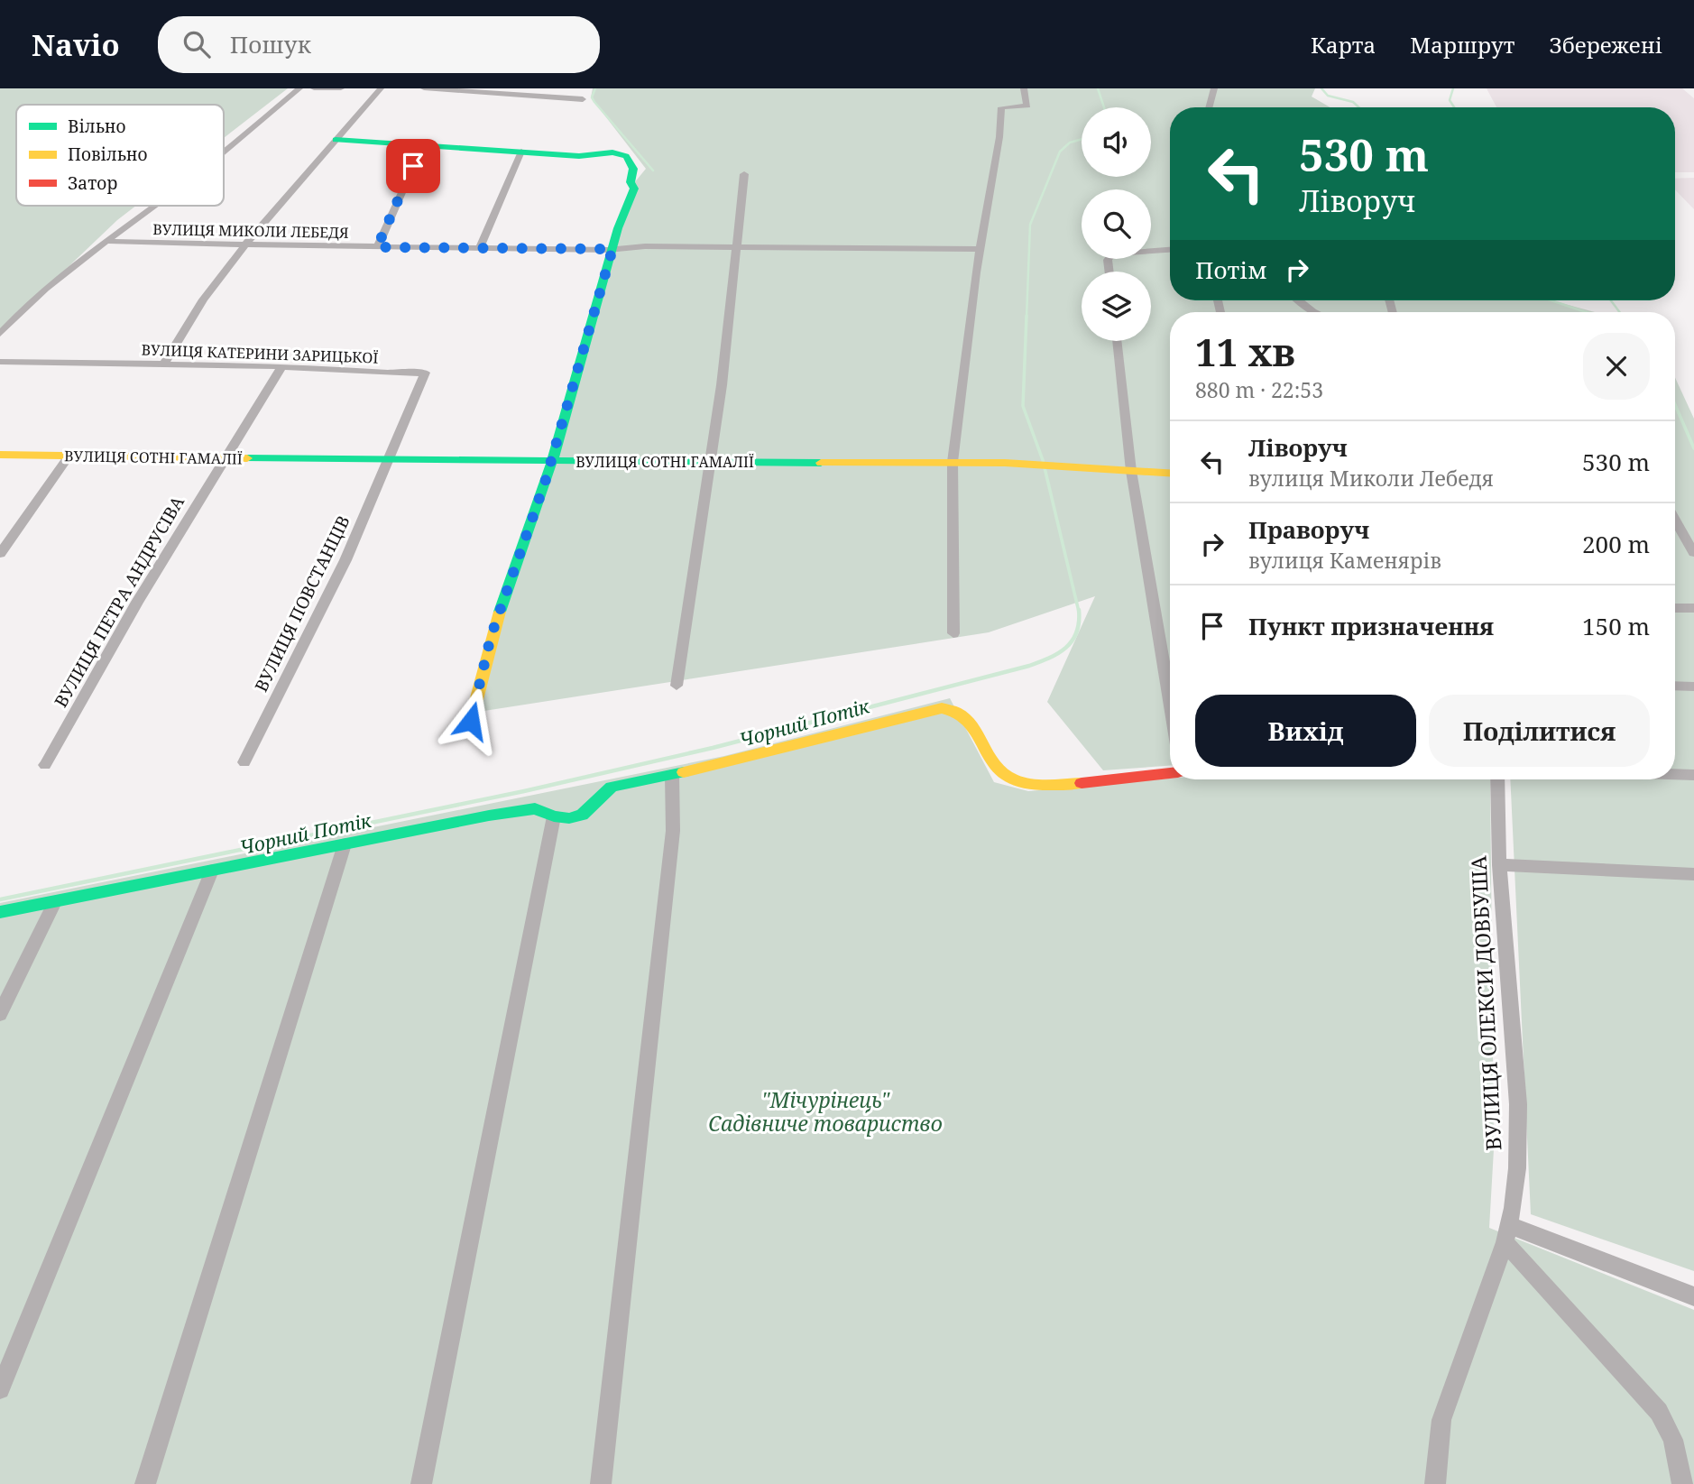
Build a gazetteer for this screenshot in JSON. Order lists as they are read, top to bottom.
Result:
{
  "streets": {
    "street": [
      "ВУЛИЦЯ МИКОЛИ ЛЕБЕДЯ",
      "ВУЛИЦЯ КАТЕРИНИ ЗАРИЦЬКОЇ",
      "ВУЛИЦЯ СОТНІ ГАМАЛІЇ",
      "ВУЛИЦЯ ПЕТРА АНДРУСІВА",
      "ВУЛИЦЯ ПОВСТАНЦІВ",
      "ВУЛИЦЯ ОЛЕКСИ ДОВБУША"
    ]
  },
  "crossings": [
    ["ВУЛИЦЯ КАТЕРИНИ ЗАРИЦЬКОЇ", "ВУЛИЦЯ СОТНІ ГАМАЛІЇ"],
    ["ВУЛИЦЯ КАТЕРИНИ ЗАРИЦЬКОЇ", "ВУЛИЦЯ ПЕТРА АНДРУСІВА"],
    ["ВУЛИЦЯ КАТЕРИНИ ЗАРИЦЬКОЇ", "ВУЛИЦЯ ПОВСТАНЦІВ"],
    ["ВУЛИЦЯ СОТНІ ГАМАЛІЇ", "ВУЛИЦЯ ПЕТРА АНДРУСІВА"],
    ["ВУЛИЦЯ СОТНІ ГАМАЛІЇ", "ВУЛИЦЯ ПОВСТАНЦІВ"]
  ],
  "water": ["Чорний Потік"],
  "parks": ["\"Мічурінець\" Садівниче товариство"],
  "legend": ["Вільно", "Повільно", "Затор"],
  "page": {
    "header": "Navio",
    "search": "Пошук",
    "nav": ["Карта", "Маршрут", "Збережені"],
    "turn": ["530 m", "Ліворуч"],
    "then": "Потім",
    "heading": ["11 хв", "880 m · 22:53"],
    "list": [
      {
        "name": "Ліворуч",
        "note": "вулиця Миколи Лебедя",
        "value": "530 m"
      },
      {
        "name": "Праворуч",
        "note": "вулиця Каменярів",
        "value": "200 m"
      },
      {
        "name": "Пункт призначення",
        "value": "150 m"
      }
    ],
    "buttons": ["Вихід", "Поділитися"]
  }
}
